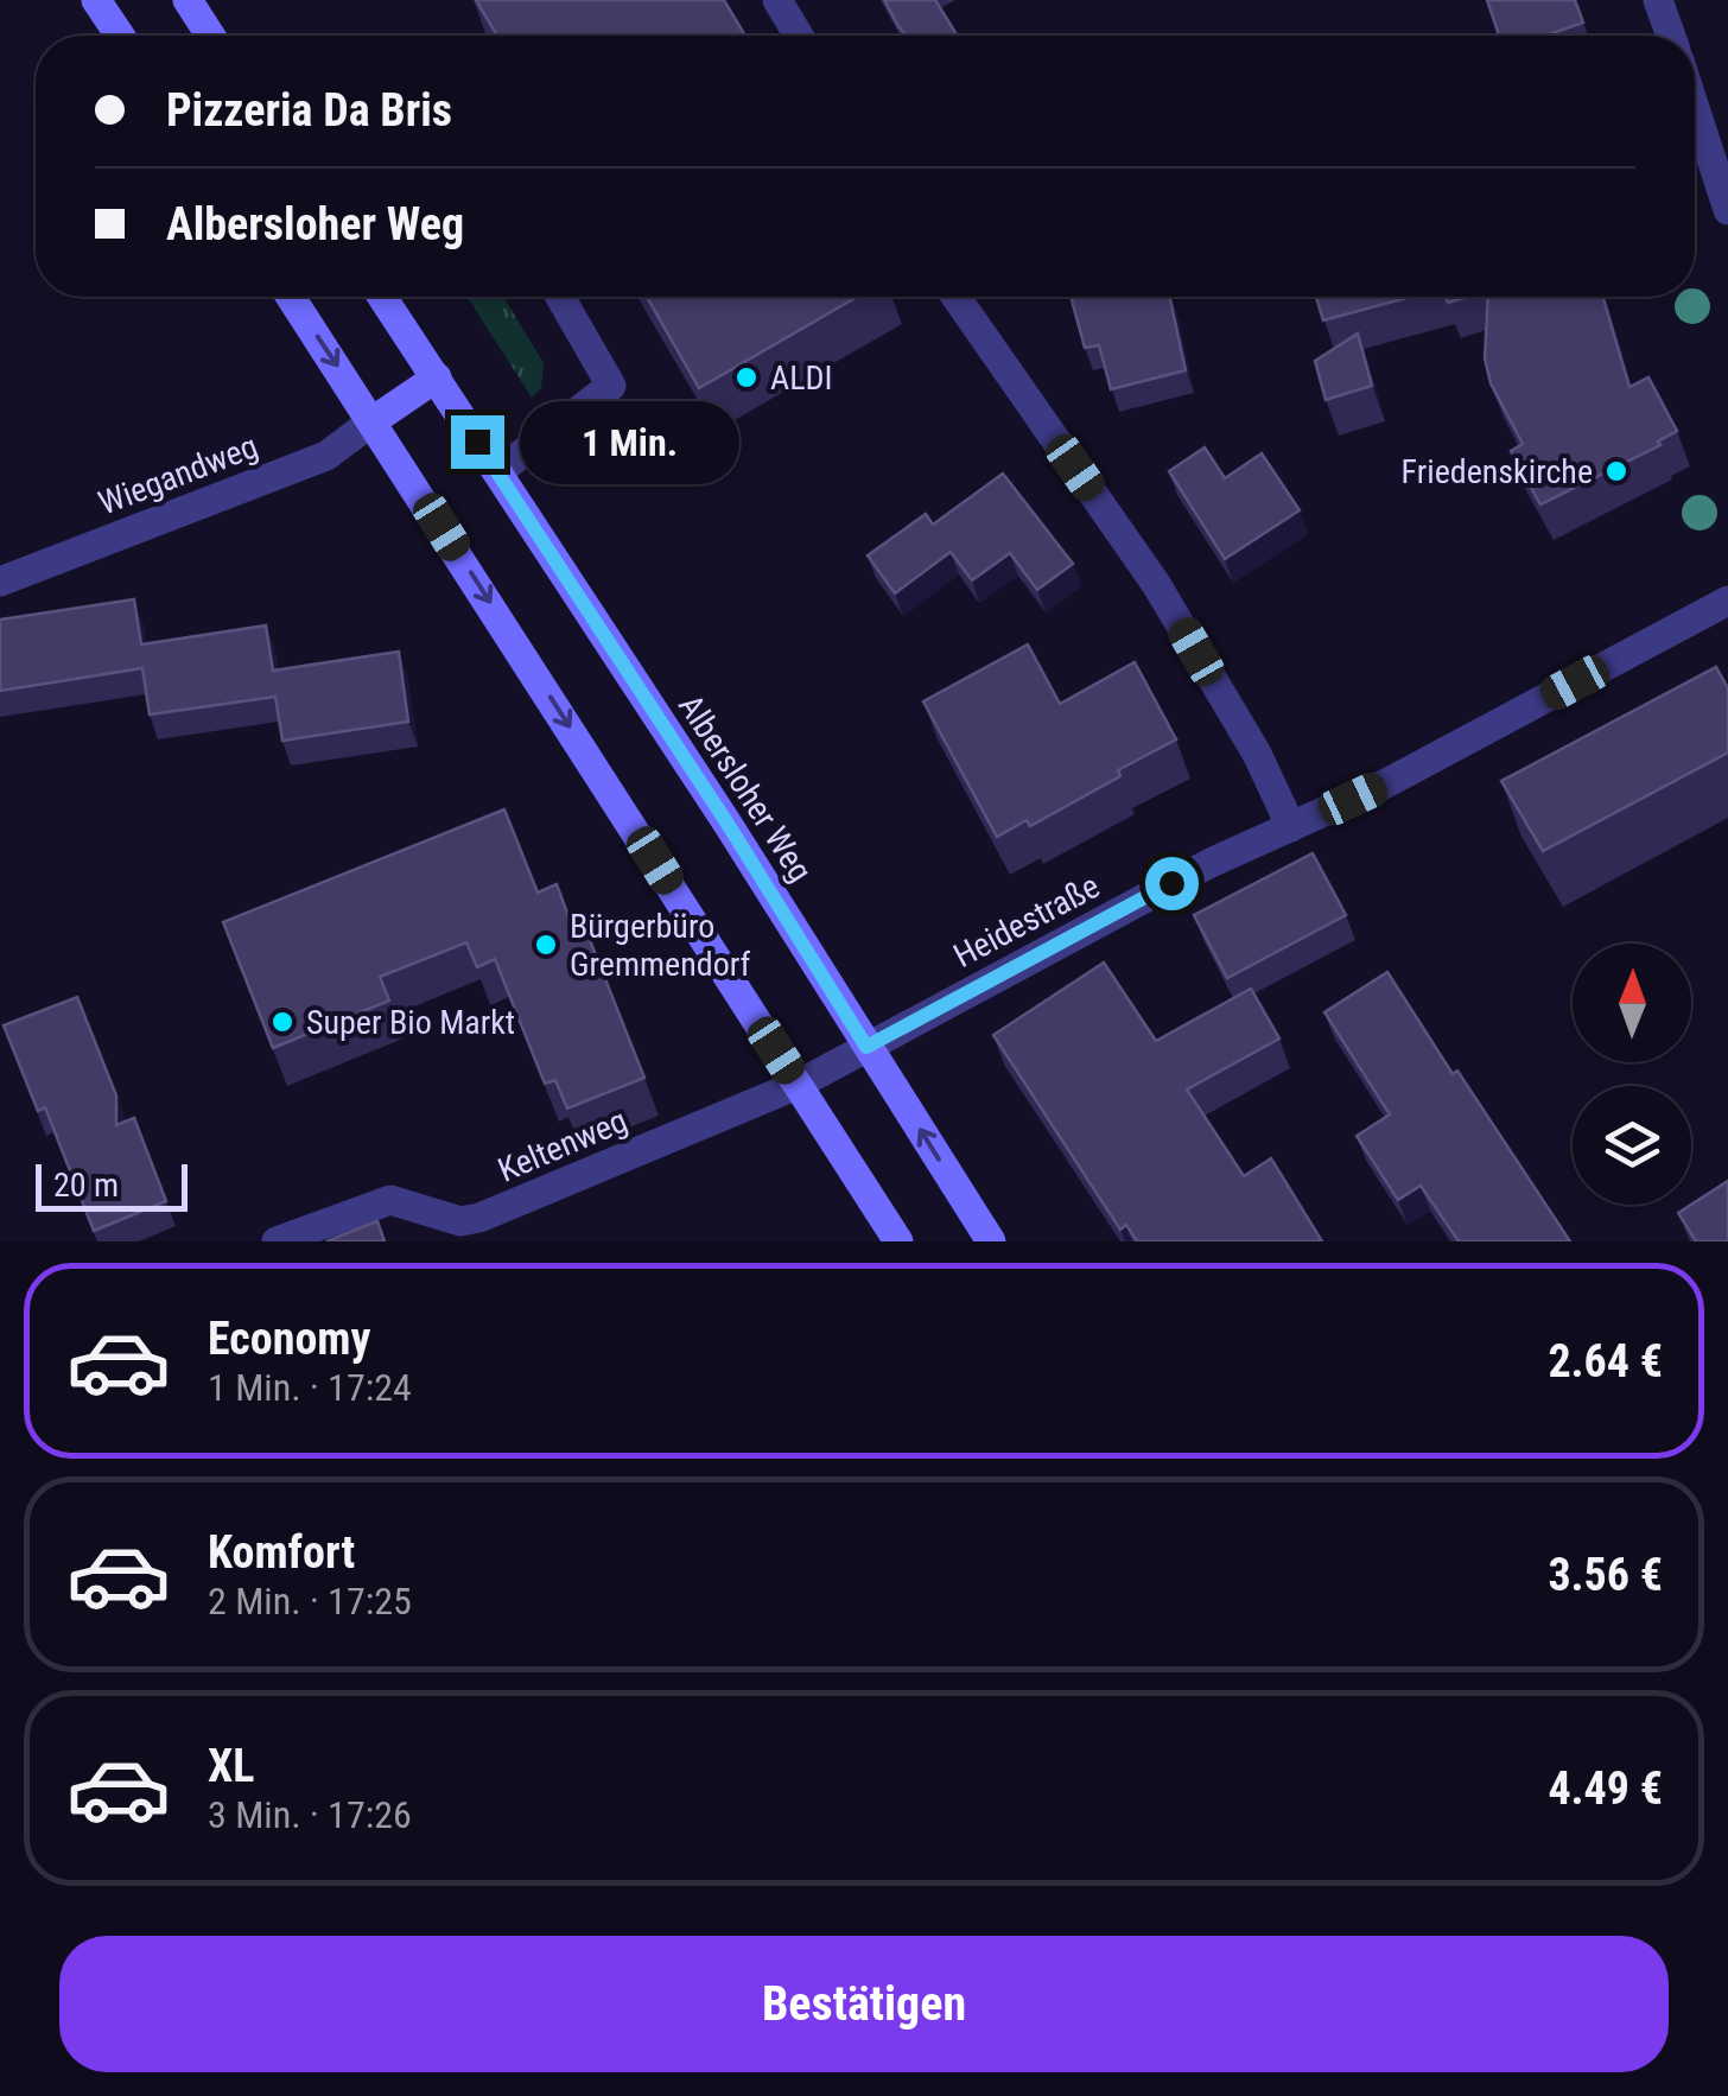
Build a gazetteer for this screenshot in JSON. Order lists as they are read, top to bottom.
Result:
{
  "streets": {
    "main road": ["Albersloher Weg"],
    "street": ["Wiegandweg", "Heidestraße", "Keltenweg"]
  },
  "crossings": [
    ["Albersloher Weg", "Heidestraße"],
    ["Albersloher Weg", "Keltenweg"],
    ["Heidestraße", "Keltenweg"]
  ],
  "places": [
    "ALDI",
    "Friedenskirche",
    "Bürgerbüro Gremmendorf",
    "Super Bio Markt"
  ],
  "scale_bar": "20 m",
  "north": "top",
  "page": {
    "banner": ["Pizzeria Da Bris", "Albersloher Weg"],
    "bubble": "1 Min.",
    "scale": "20 m",
    "list": [
      {
        "name": "Economy",
        "note": "1 Min. · 17:24",
        "value": "2.64 €"
      },
      {
        "name": "Komfort",
        "note": "2 Min. · 17:25",
        "value": "3.56 €"
      },
      {
        "name": "XL",
        "note": "3 Min. · 17:26",
        "value": "4.49 €"
      }
    ],
    "buttons": "Bestätigen"
  }
}
